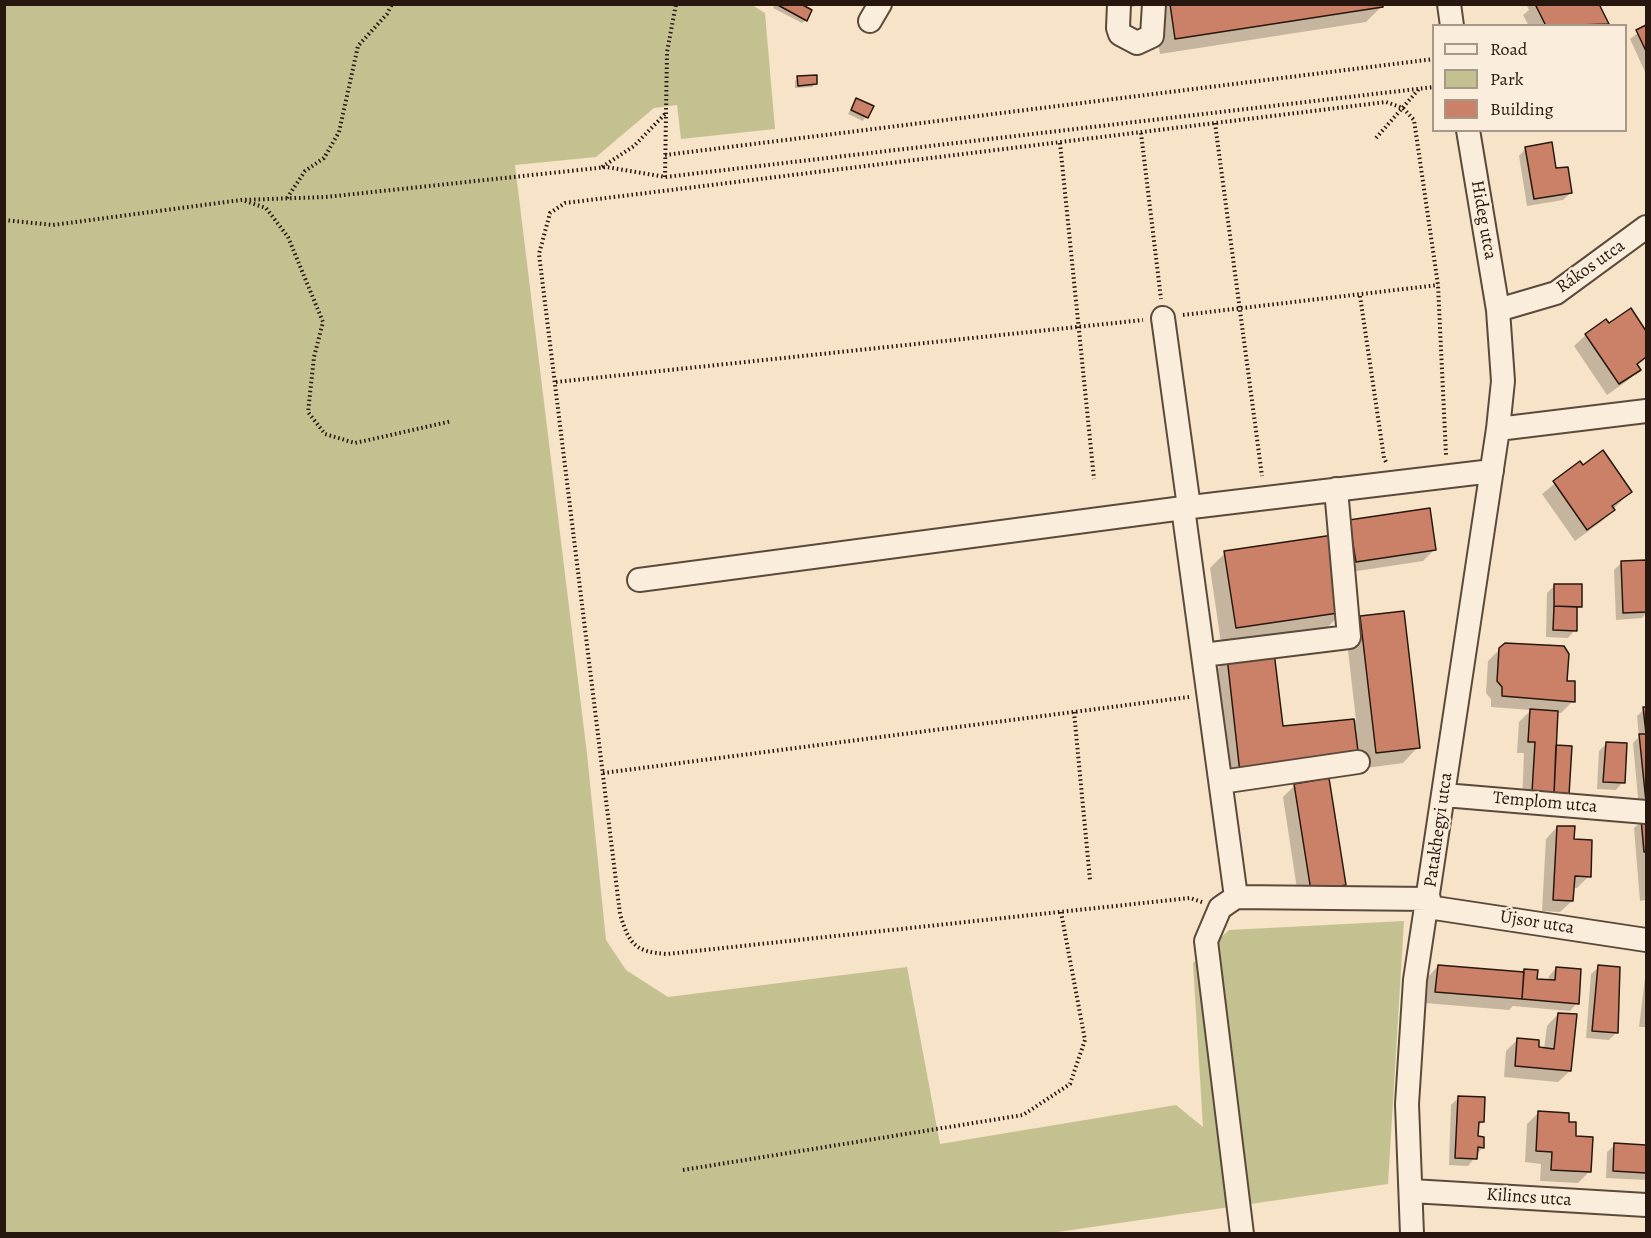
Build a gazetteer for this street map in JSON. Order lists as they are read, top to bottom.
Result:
{
  "streets": {
    "street": [
      "Hideg utca",
      "Rákos utca",
      "Templom utca",
      "Patakhegyi utca",
      "Újsor utca",
      "Kilincs utca"
    ]
  },
  "crossings": [
    ["Hideg utca", "Rákos utca"],
    ["Hideg utca", "Patakhegyi utca"],
    ["Rákos utca", "Patakhegyi utca"],
    ["Templom utca", "Patakhegyi utca"],
    ["Patakhegyi utca", "Újsor utca"],
    ["Patakhegyi utca", "Kilincs utca"]
  ],
  "legend": ["Road", "Park", "Building"]
}
